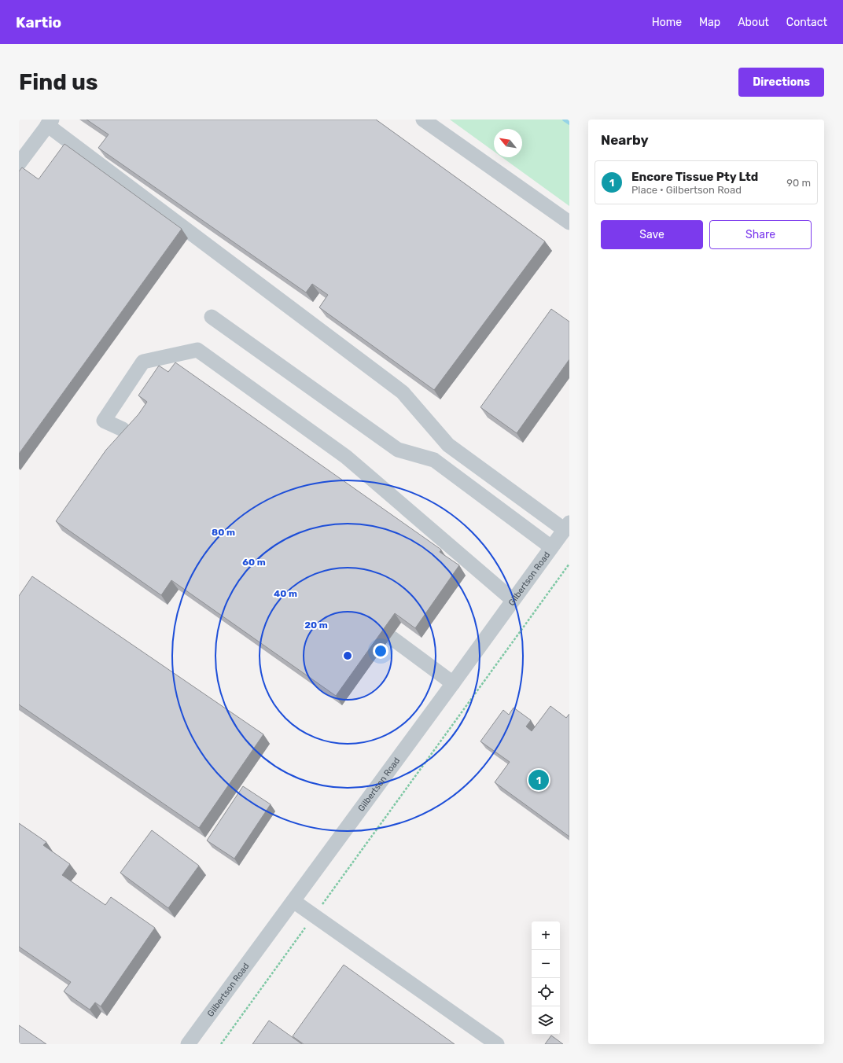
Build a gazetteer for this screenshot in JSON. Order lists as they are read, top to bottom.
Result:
{
  "streets": {
    "street": ["Gilbertson Road"]
  },
  "north": "top left",
  "page": {
    "header": "Kartio",
    "nav": [
      "Home",
      "Map",
      "About",
      "Contact"
    ],
    "buttons": [
      "Directions",
      ["Save", "Share"]
    ],
    "title": "Find us",
    "heading": "Nearby",
    "list": [
      {
        "mark": "1",
        "name": "Encore Tissue Pty Ltd",
        "note": "Place · Gilbertson Road",
        "value": "90 m"
      }
    ],
    "pins": "1",
    "map_buttons": ["+", "−"]
  },
  "rings": [
    "80 m",
    "60 m",
    "40 m",
    "20 m"
  ]
}
